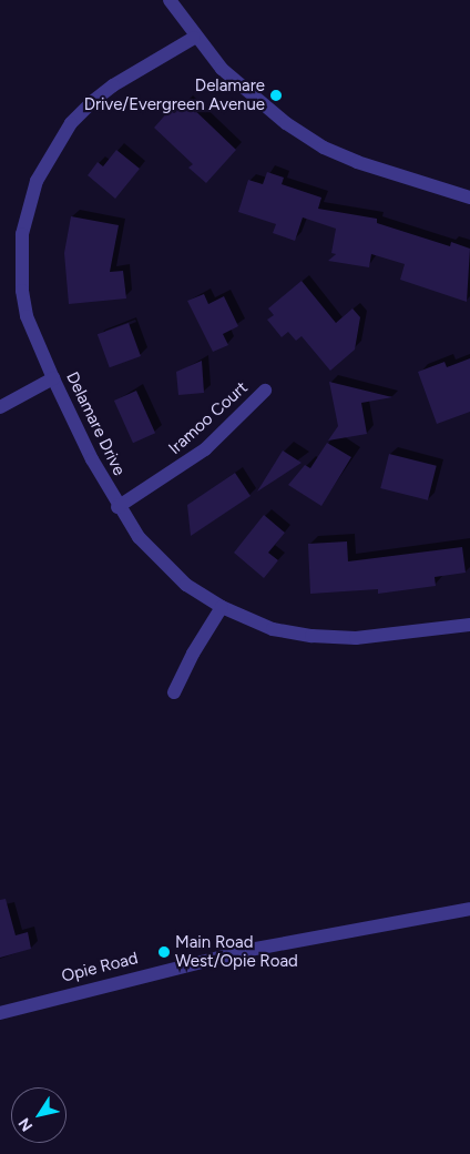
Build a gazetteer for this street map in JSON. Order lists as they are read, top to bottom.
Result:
{
  "streets": {
    "street": ["Iramoo Court", "Delamare Drive", "Opie Road"]
  },
  "crossings": [
    ["Iramoo Court", "Delamare Drive"]
  ],
  "places": ["Delamare Drive/Evergreen Avenue", "Main Road West/Opie Road"],
  "north": "bottom left"
}
